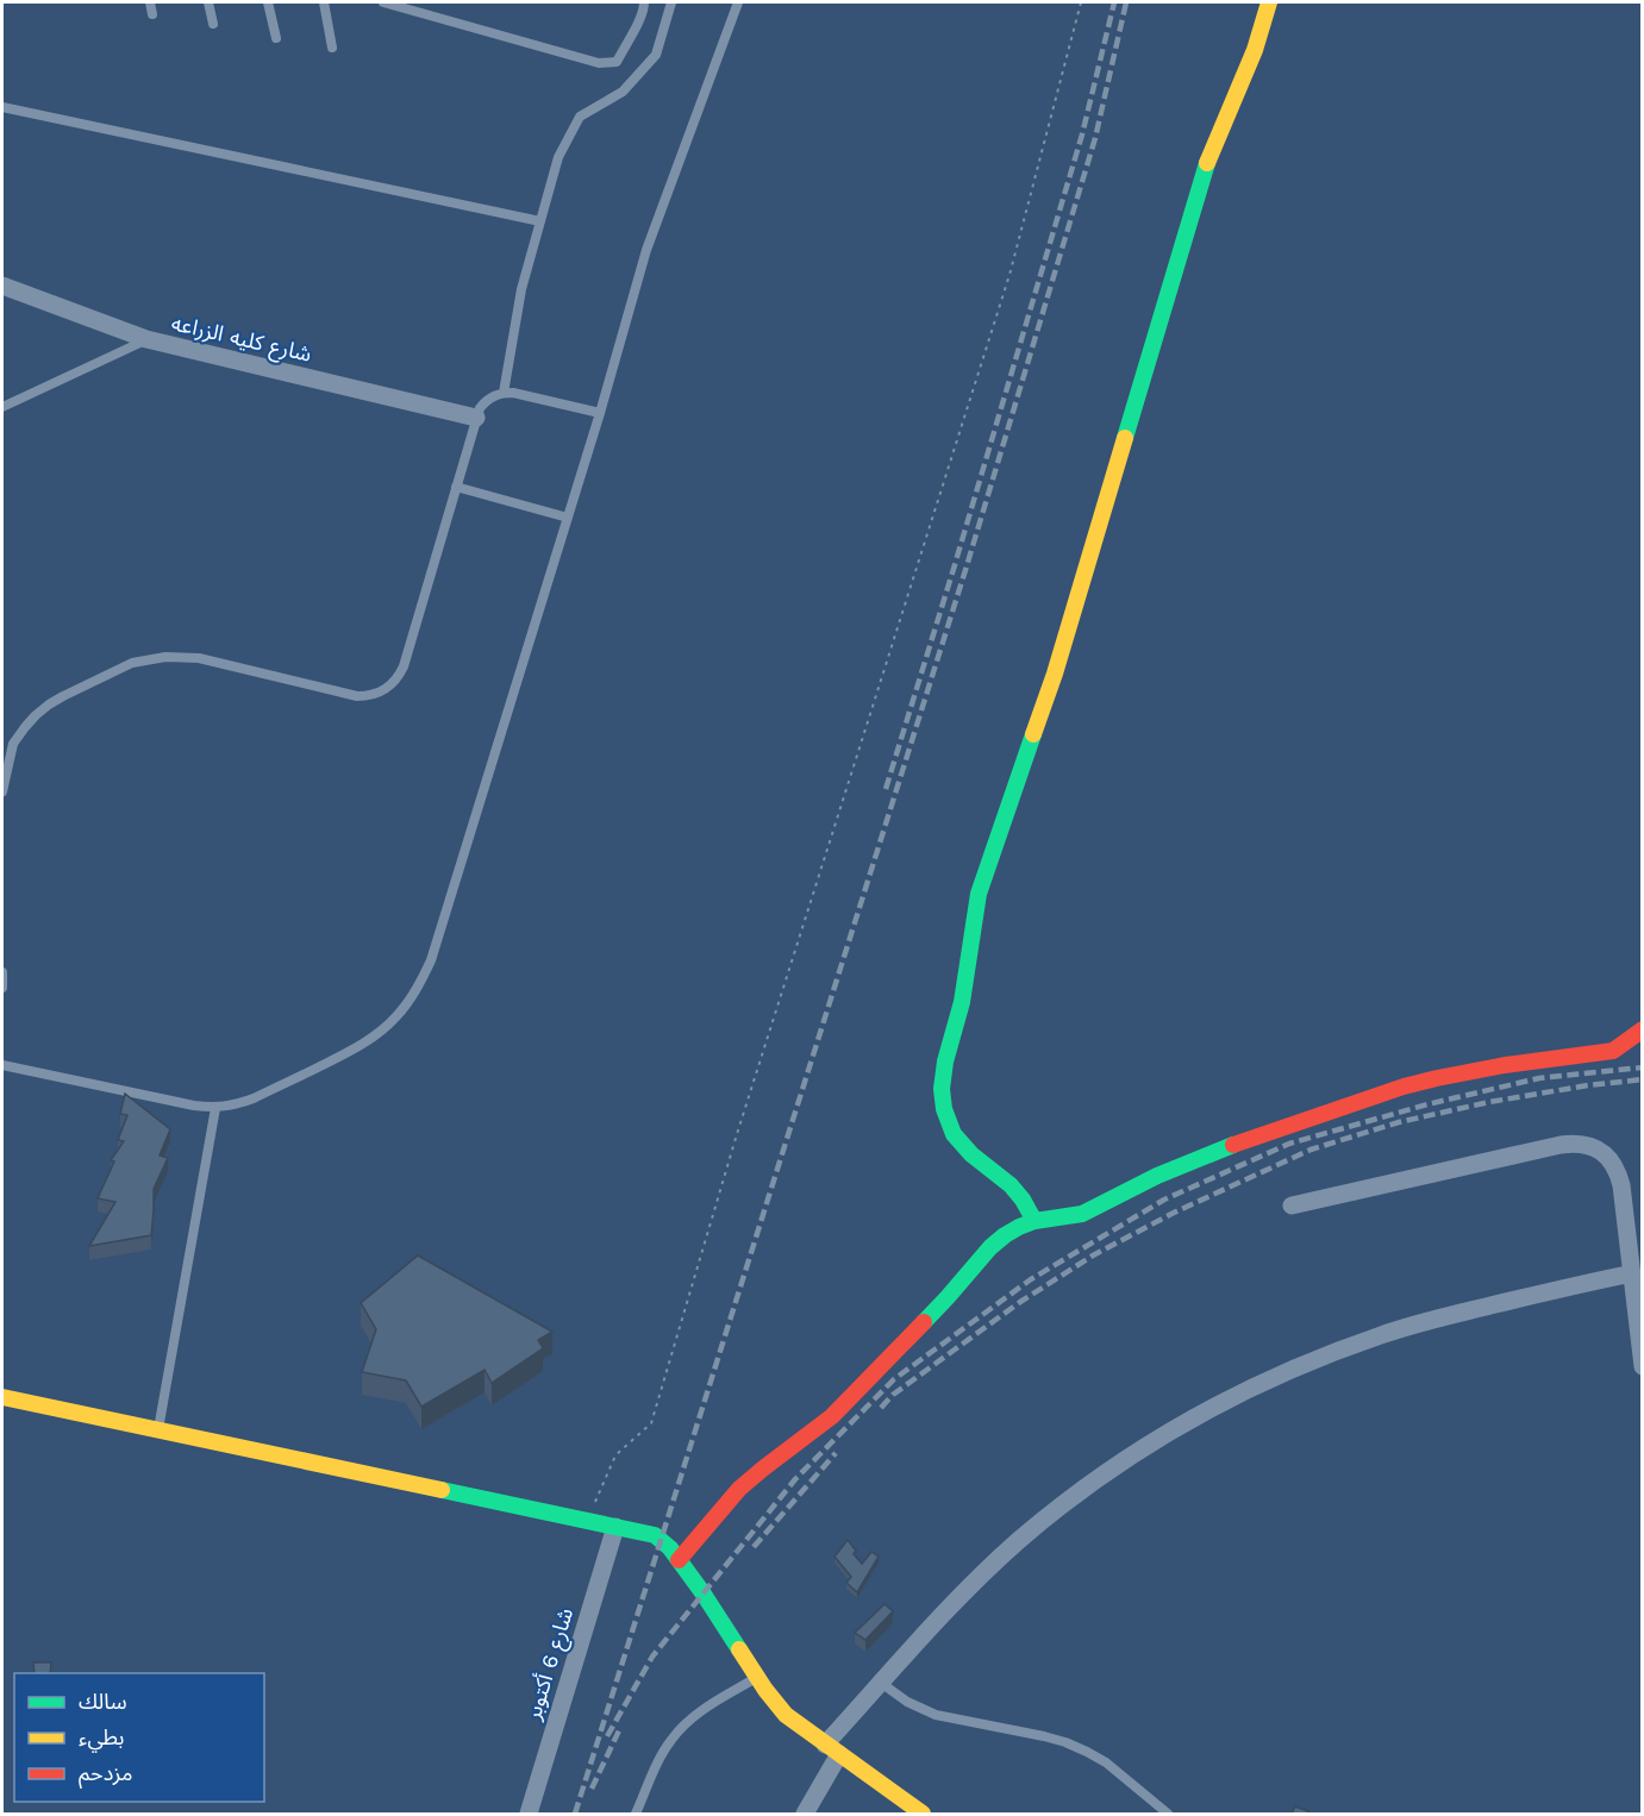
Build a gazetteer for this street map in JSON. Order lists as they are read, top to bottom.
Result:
{
  "streets": {
    "street": ["شارع كليه الزراعه", "شارع 6 أكتوبر"]
  },
  "legend": ["سالك", "بطيء", "مزدحم"]
}
